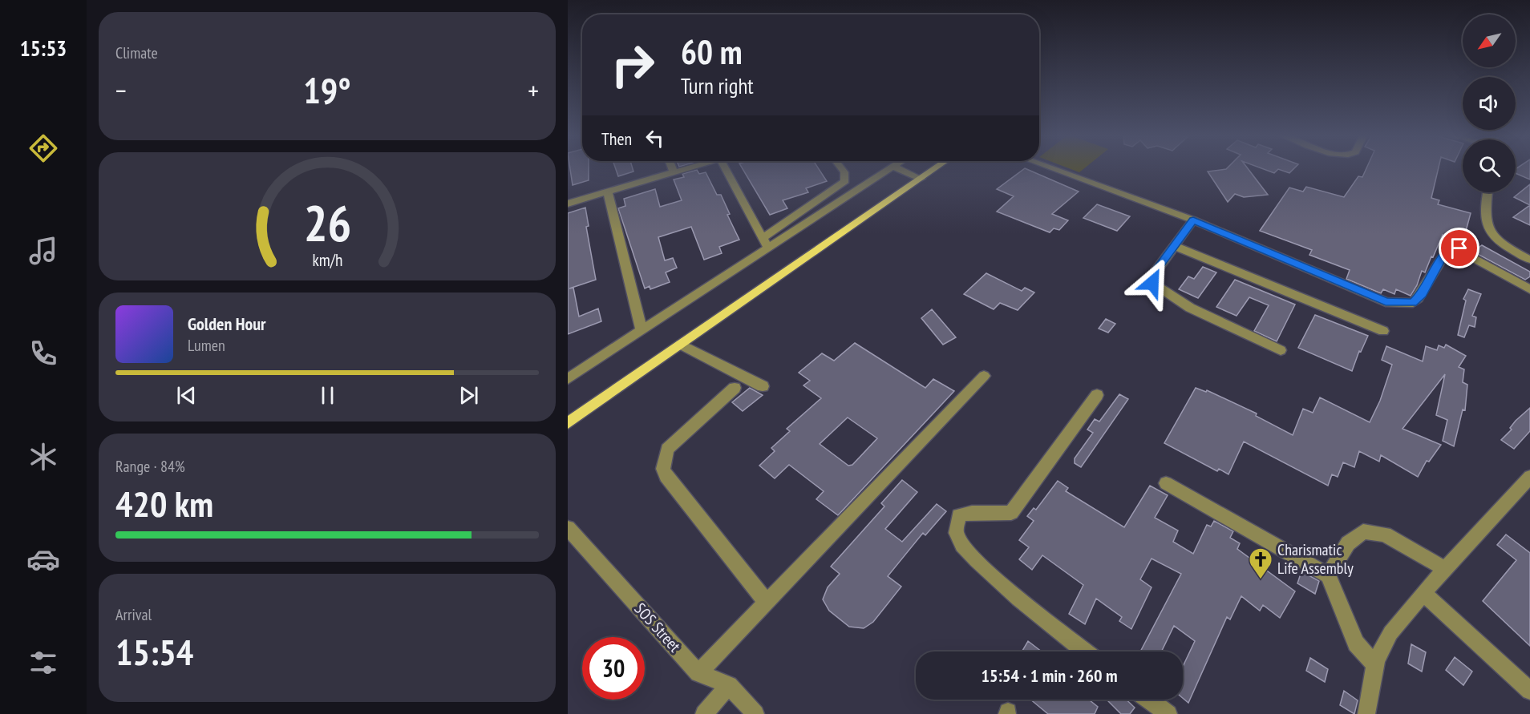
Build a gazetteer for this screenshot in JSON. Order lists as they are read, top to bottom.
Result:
{
  "streets": {
    "street": ["SOS Street"]
  },
  "places": {
    "church": ["Charismatic Life Assembly"]
  },
  "north": "bottom left",
  "page": {
    "tabs": "15:53",
    "tile": [
      "Climate",
      ["Range · 84%", "420 km"],
      ["Arrival", "15:54"]
    ],
    "turn": ["60 m", "Turn right"],
    "heat": ["−", "19°", "+"],
    "then": "Then",
    "song": ["Golden Hour", "Lumen"],
    "limit": "30",
    "trip": "15:54 · 1 min · 260 m",
    "gauge": ["26", "km/h"]
  }
}
